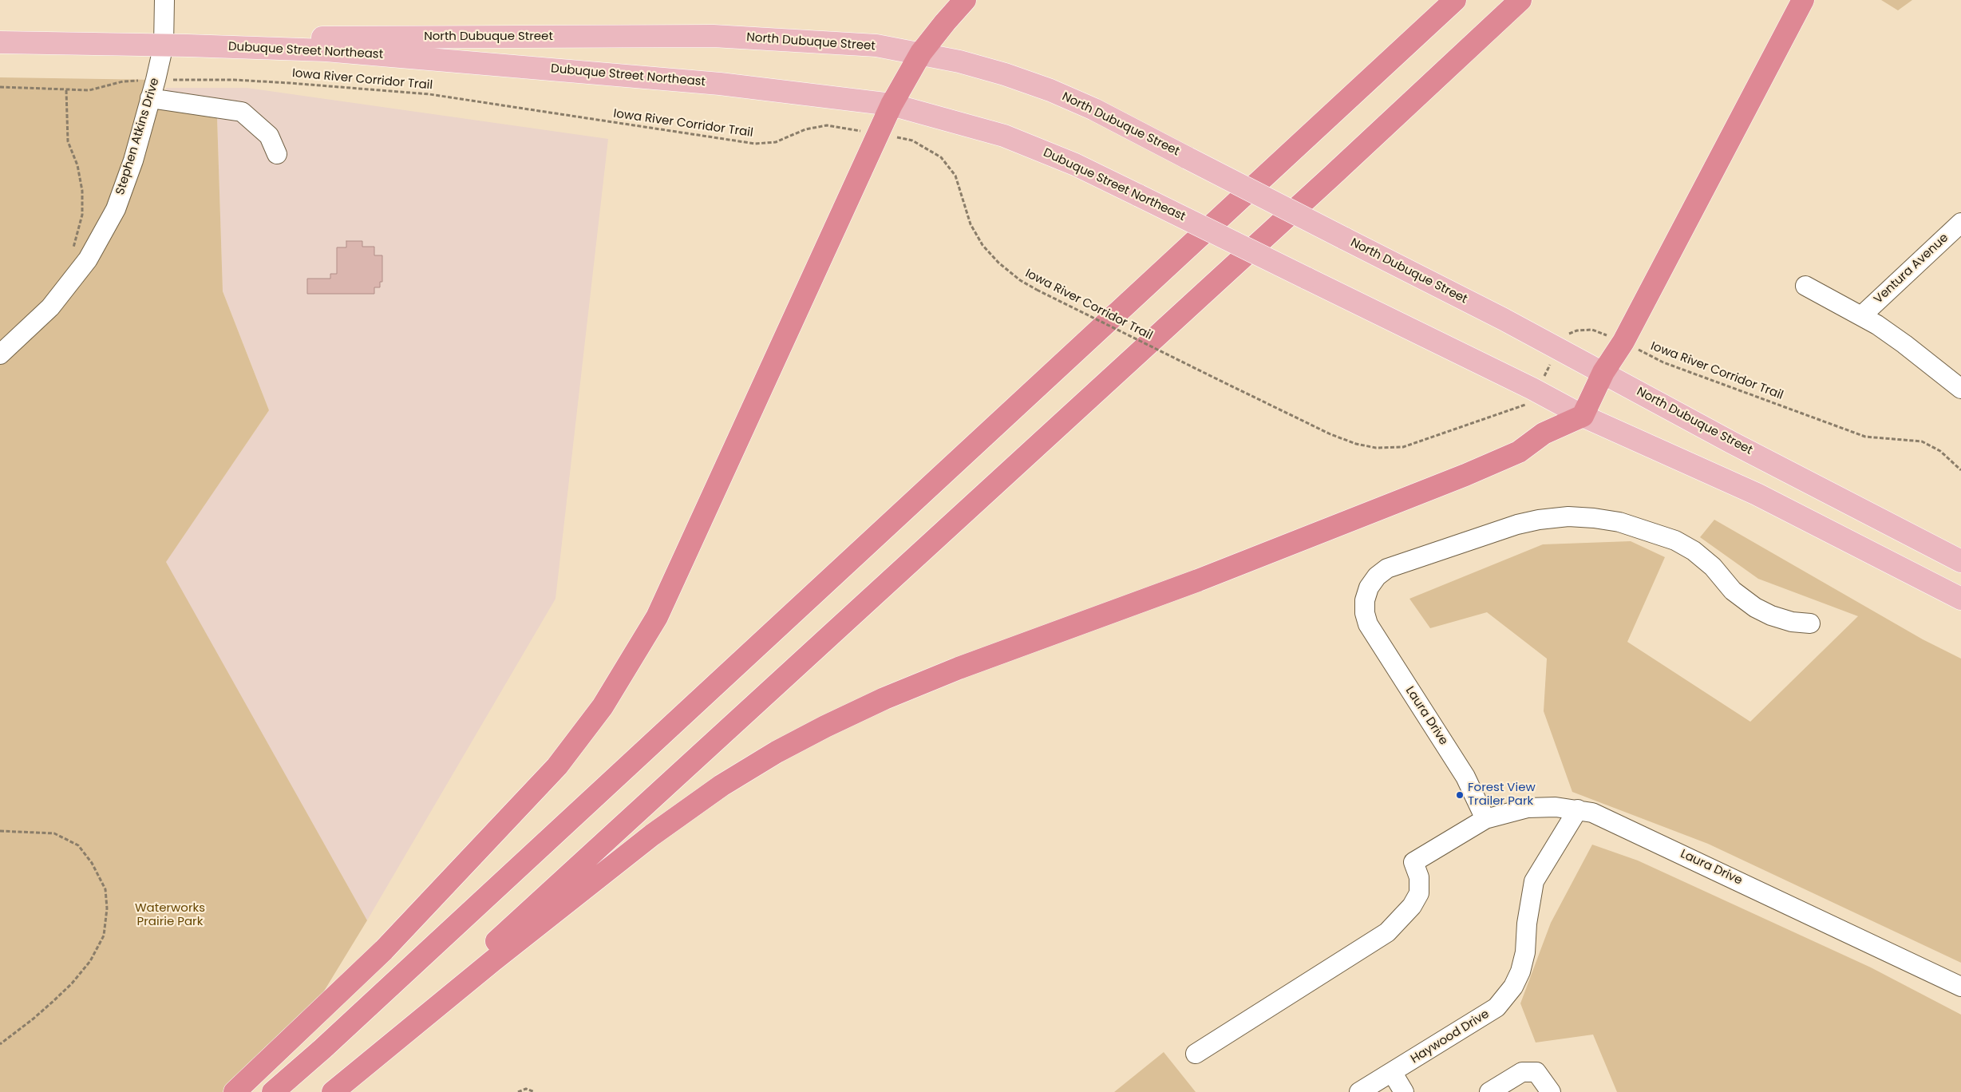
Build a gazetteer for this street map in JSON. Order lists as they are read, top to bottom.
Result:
{
  "streets": {
    "main road": ["North Dubuque Street", "Dubuque Street Northeast"],
    "street": [
      "Stephen Atkins Drive",
      "Ventura Avenue",
      "Laura Drive",
      "Haywood Drive"
    ],
    "path": ["Iowa River Corridor Trail"]
  },
  "crossings": [
    ["North Dubuque Street", "Dubuque Street Northeast"],
    ["North Dubuque Street", "Iowa River Corridor Trail"],
    ["Dubuque Street Northeast", "Iowa River Corridor Trail"],
    ["Dubuque Street Northeast", "Stephen Atkins Drive"],
    ["Iowa River Corridor Trail", "Stephen Atkins Drive"],
    ["Laura Drive", "Haywood Drive"]
  ],
  "parks": ["Waterworks Prairie Park"],
  "places": ["Forest View Trailer Park"]
}
